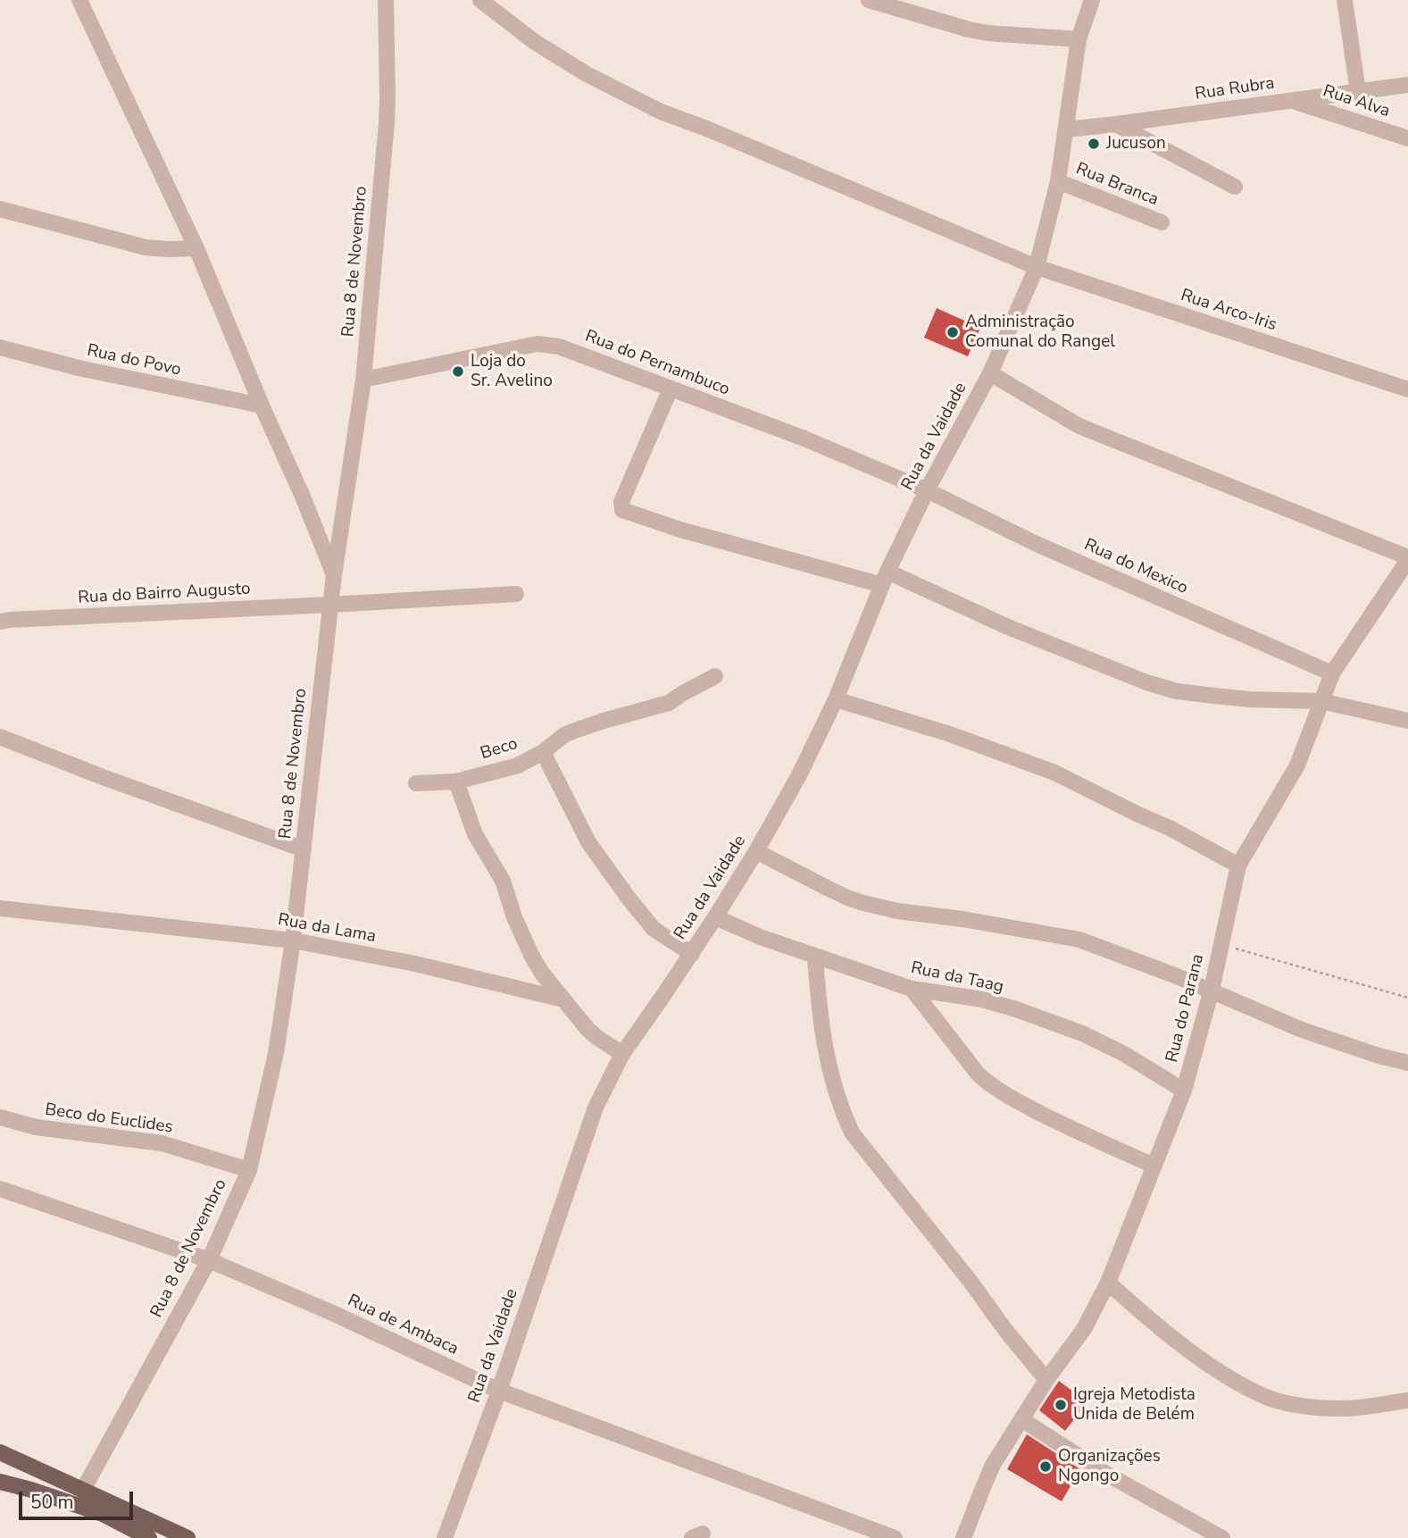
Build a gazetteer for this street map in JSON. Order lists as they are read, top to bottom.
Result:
{
  "streets": {
    "street": [
      "Rua Rubra",
      "Rua Alva",
      "Rua Branca",
      "Rua 8 de Novembro",
      "Rua Arco-Iris",
      "Rua do Povo",
      "Rua do Pernambuco",
      "Rua da Vaidade",
      "Rua do Mexico",
      "Rua do Bairro Augusto",
      "Beco",
      "Rua da Lama",
      "Rua da Taag",
      "Rua do Parana",
      "Beco do Euclides",
      "Rua de Ambaca"
    ]
  },
  "crossings": [
    ["Rua Rubra", "Rua Alva"],
    ["Rua Rubra", "Rua da Vaidade"],
    ["Rua Branca", "Rua da Vaidade"],
    ["Rua 8 de Novembro", "Rua do Pernambuco"],
    ["Rua 8 de Novembro", "Rua do Bairro Augusto"],
    ["Rua 8 de Novembro", "Rua da Lama"],
    ["Rua 8 de Novembro", "Beco do Euclides"],
    ["Rua 8 de Novembro", "Rua de Ambaca"],
    ["Rua Arco-Iris", "Rua da Vaidade"],
    ["Rua do Pernambuco", "Rua da Vaidade"],
    ["Rua do Pernambuco", "Rua do Mexico"],
    ["Rua da Vaidade", "Rua do Mexico"],
    ["Rua da Vaidade", "Beco"],
    ["Rua da Vaidade", "Rua da Taag"],
    ["Rua da Vaidade", "Rua de Ambaca"],
    ["Rua do Mexico", "Rua do Parana"],
    ["Rua da Taag", "Rua do Parana"]
  ],
  "places": [
    "Jucuson",
    "Administração Comunal do Rangel",
    "Loja do Sr. Avelino",
    "Igreja Metodista Unida de Belém",
    "Organizações Ngongo"
  ],
  "scale_bar": "50 m"
}
